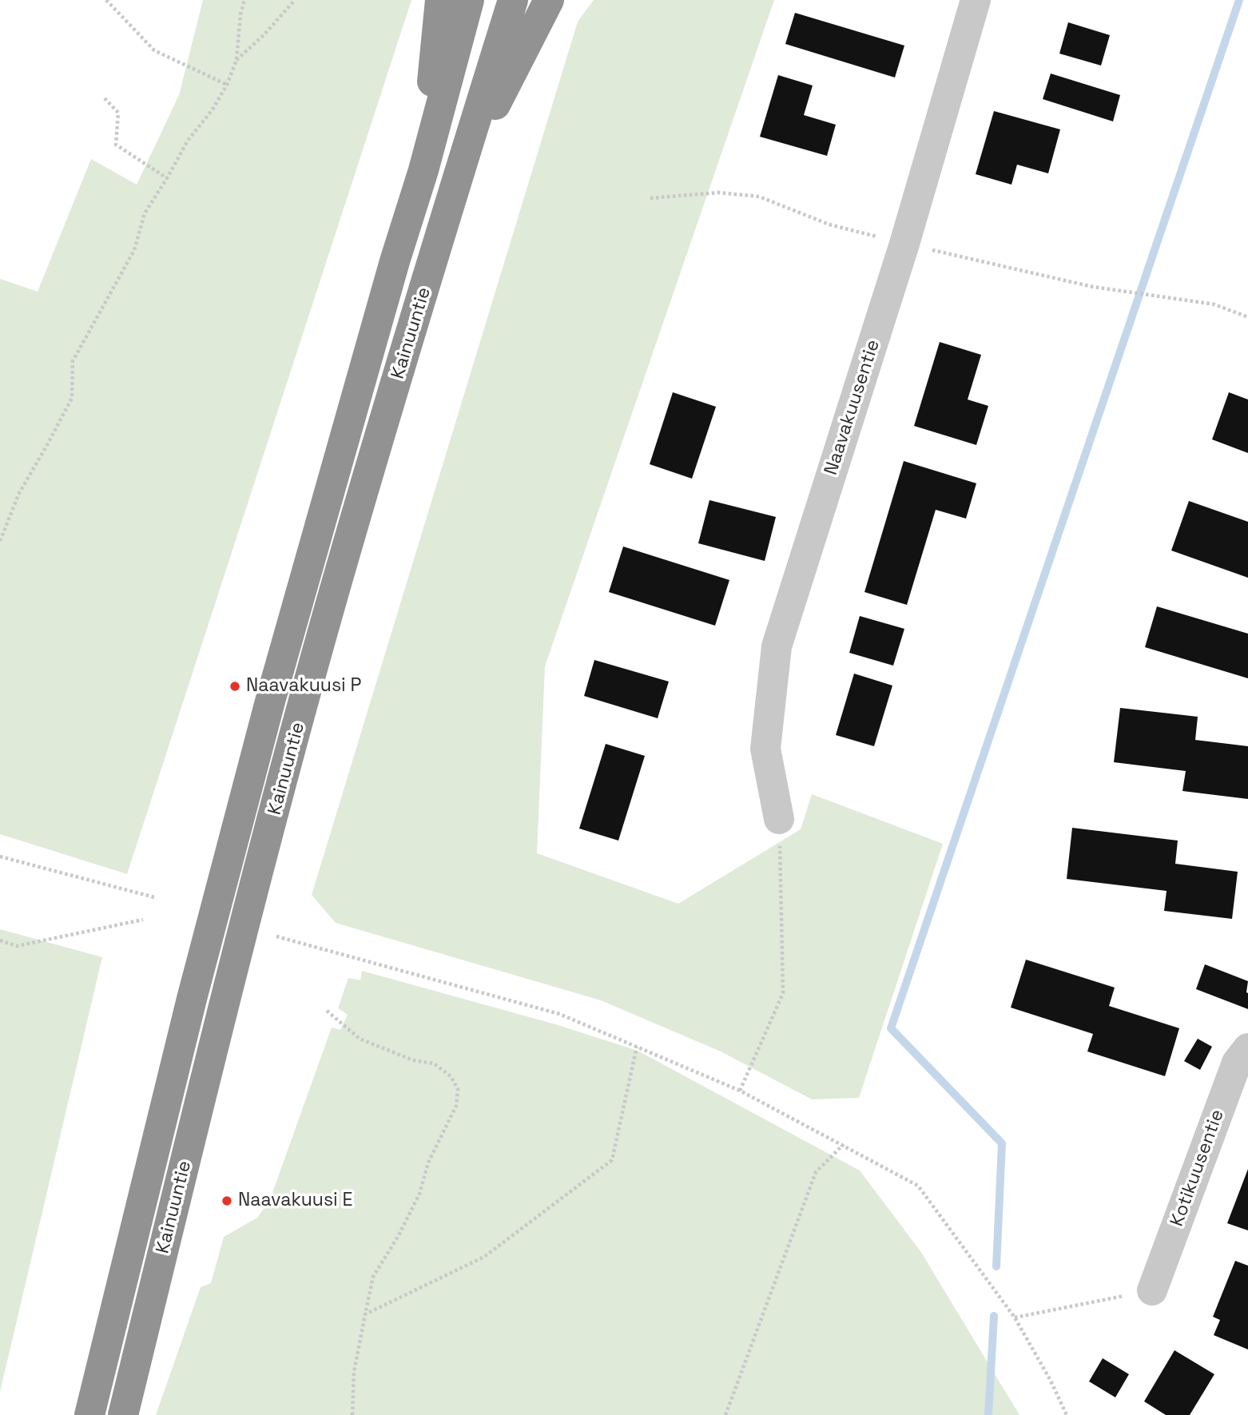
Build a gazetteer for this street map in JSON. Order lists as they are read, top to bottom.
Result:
{
  "streets": {
    "highway": ["Kainuuntie"],
    "street": ["Naavakuusentie", "Kotikuusentie"]
  },
  "places": ["Naavakuusi P", "Naavakuusi E"]
}
